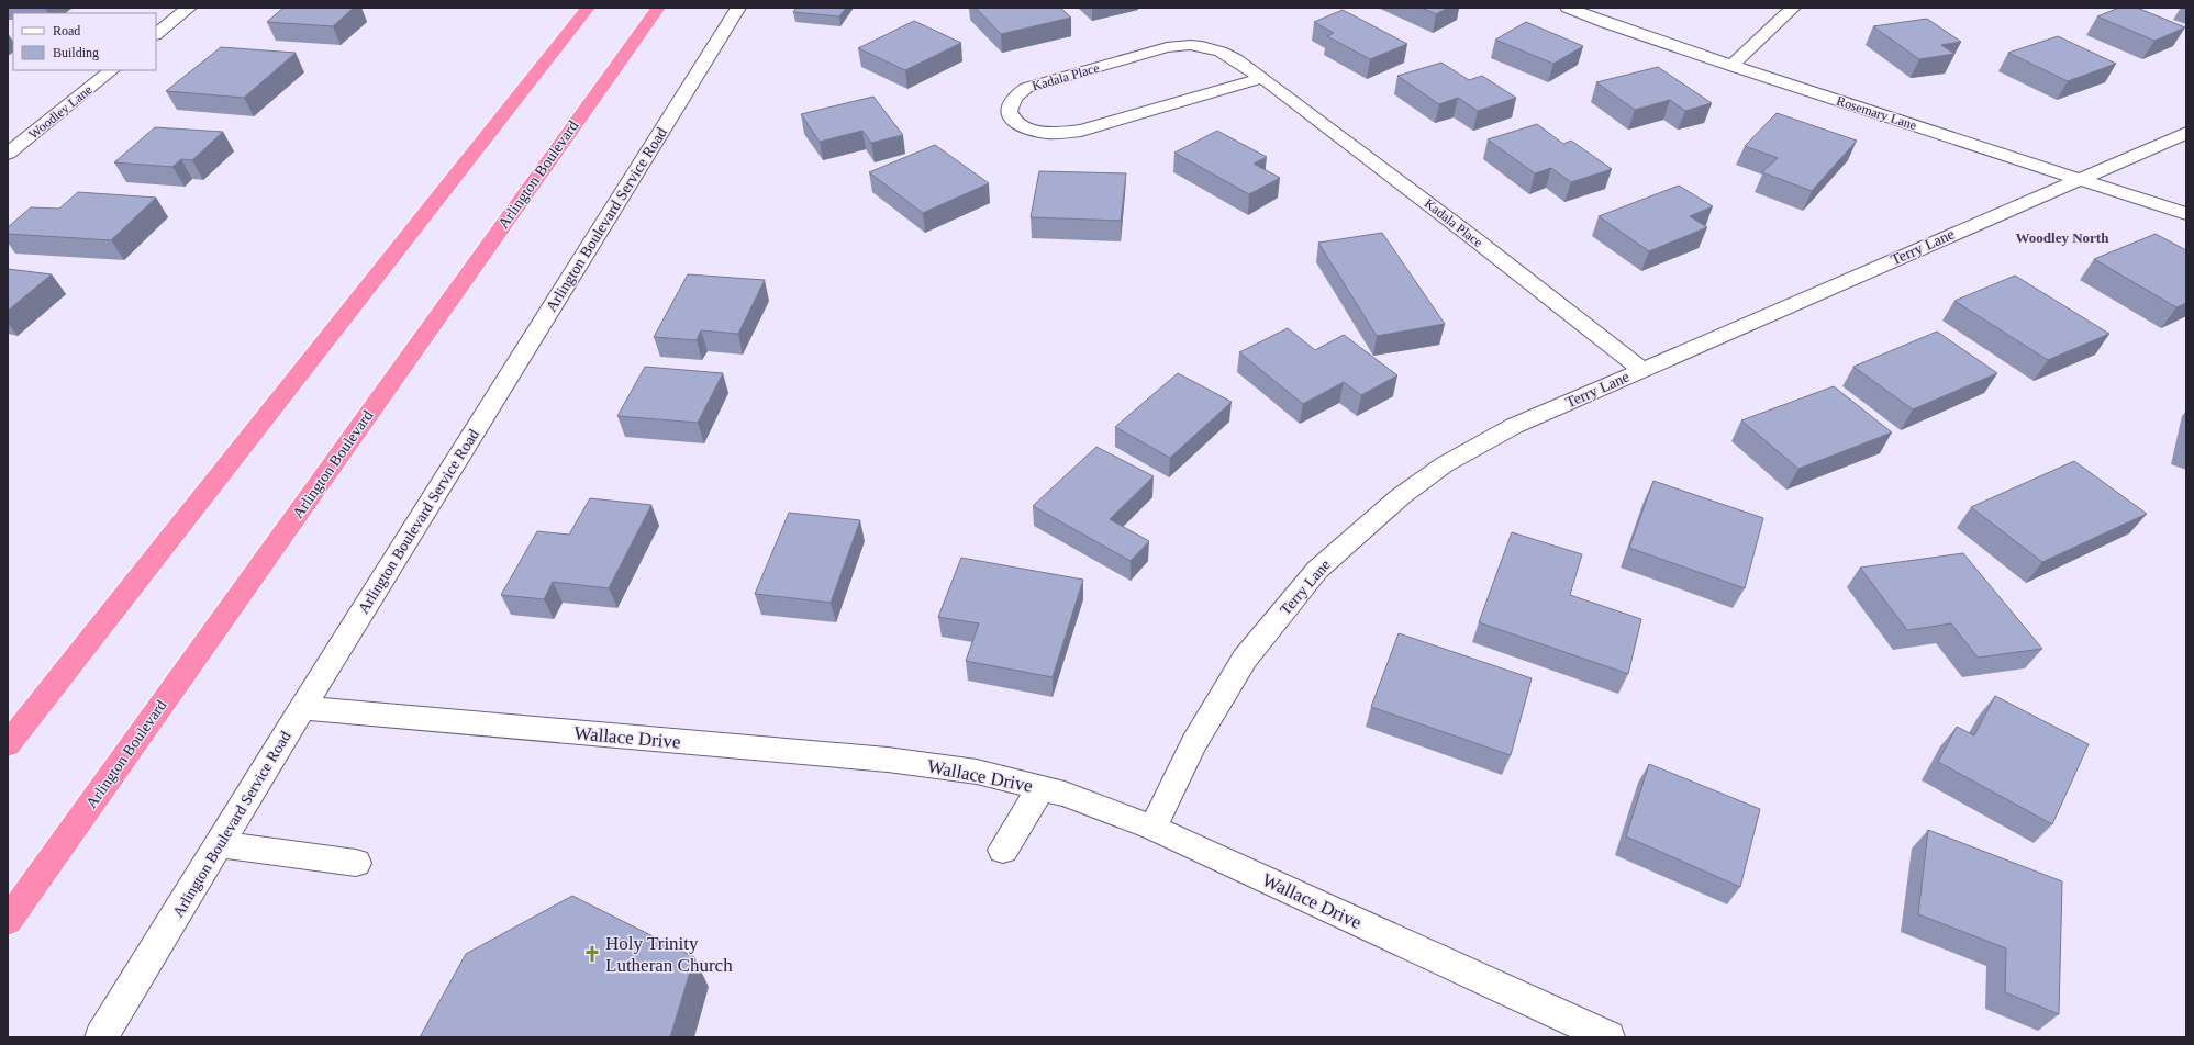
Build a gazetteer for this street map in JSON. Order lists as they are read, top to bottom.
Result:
{
  "streets": {
    "highway": ["Arlington Boulevard"],
    "street": [
      "Kadala Place",
      "Woodley Lane",
      "Rosemary Lane",
      "Arlington Boulevard Service Road",
      "Terry Lane",
      "Wallace Drive"
    ]
  },
  "crossings": [
    ["Kadala Place", "Terry Lane"],
    ["Rosemary Lane", "Terry Lane"],
    ["Arlington Boulevard Service Road", "Wallace Drive"],
    ["Terry Lane", "Wallace Drive"]
  ],
  "districts": ["Woodley North"],
  "places": {
    "church": ["Holy Trinity Lutheran Church"]
  },
  "legend": ["Road", "Building"]
}
